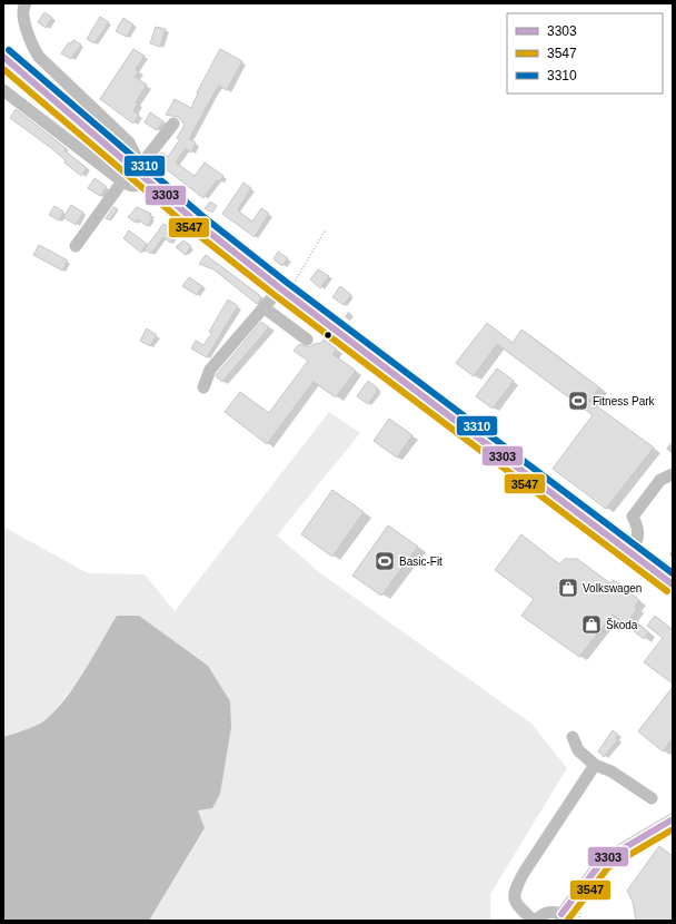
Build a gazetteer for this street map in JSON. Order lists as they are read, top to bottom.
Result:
{
  "places": {
    "sports": ["Fitness Park", "Basic-Fit"],
    "shop": ["Volkswagen", "Škoda"]
  },
  "lines": ["transit line 3310", "transit line 3303", "transit line 3547"],
  "legend": ["3303", "3547", "3310"]
}
